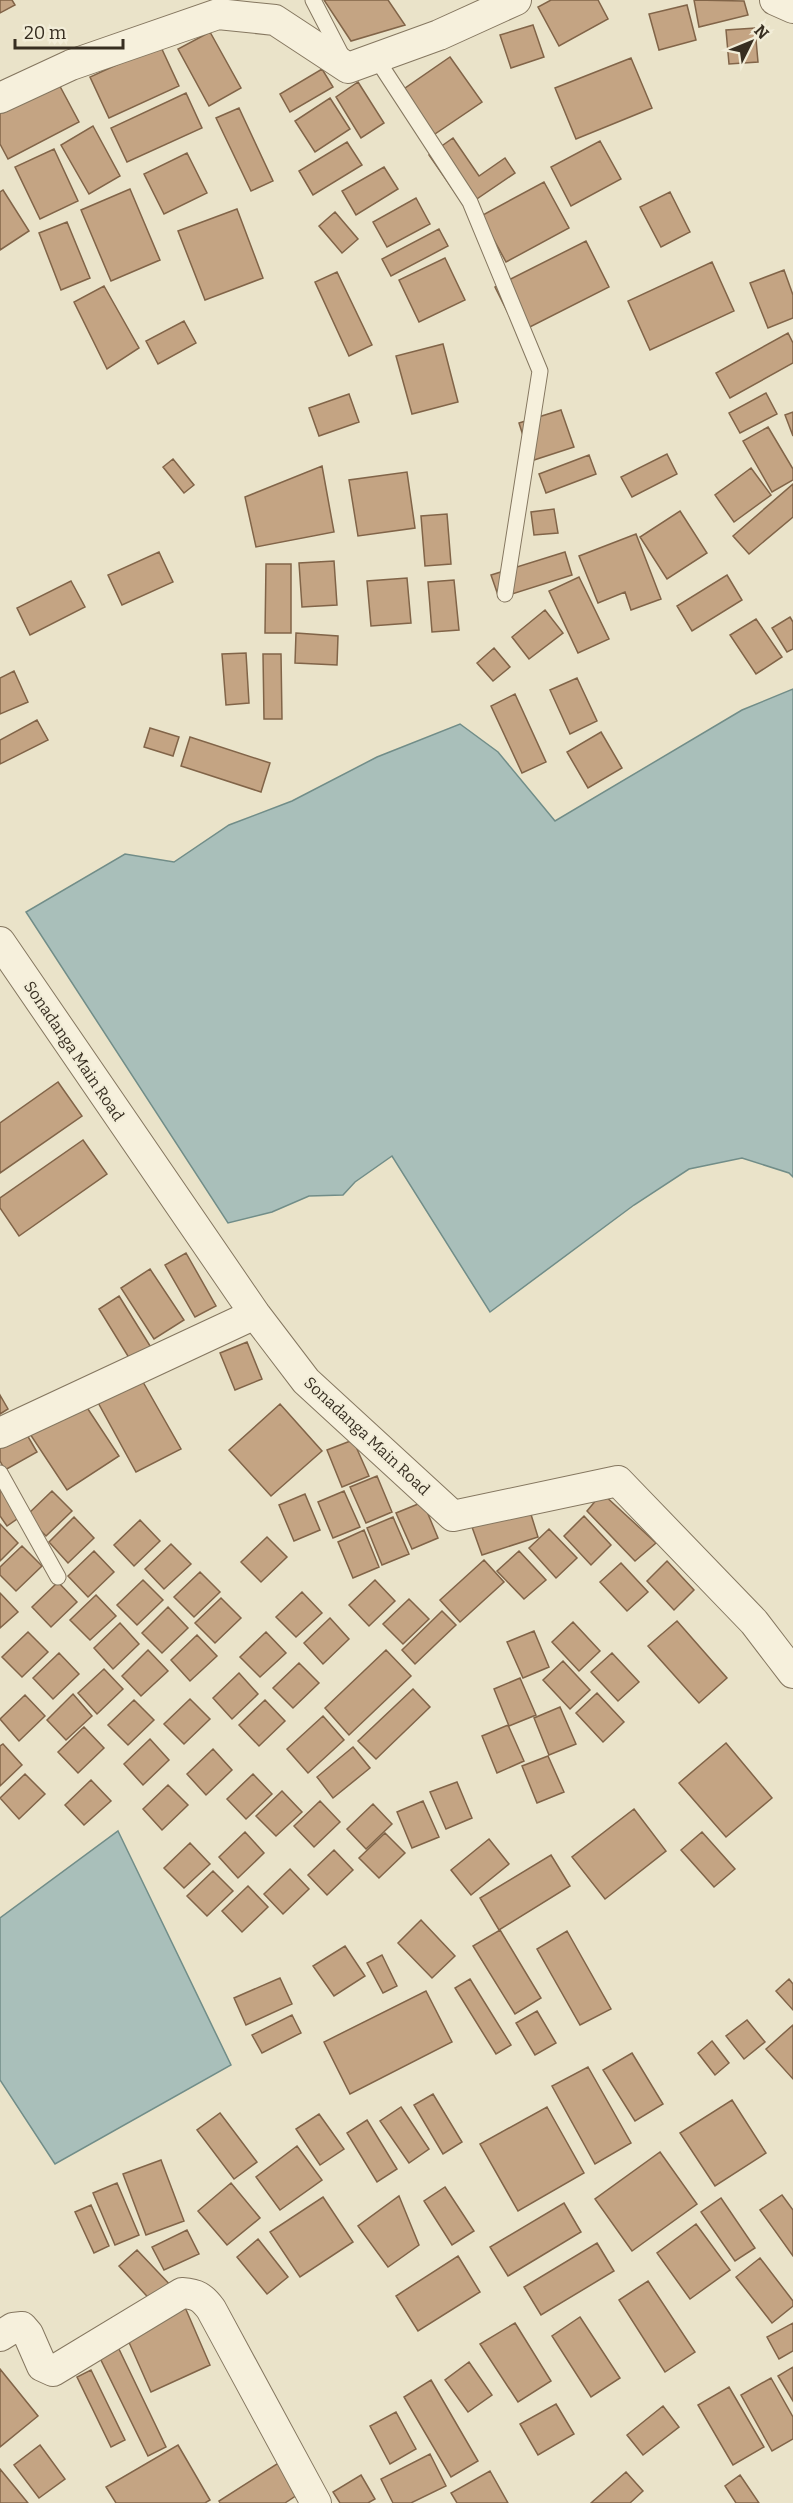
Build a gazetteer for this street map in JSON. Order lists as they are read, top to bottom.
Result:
{
  "streets": {
    "street": ["Sonadanga Main Road"]
  },
  "scale_bar": "20 m",
  "north": "top right"
}
